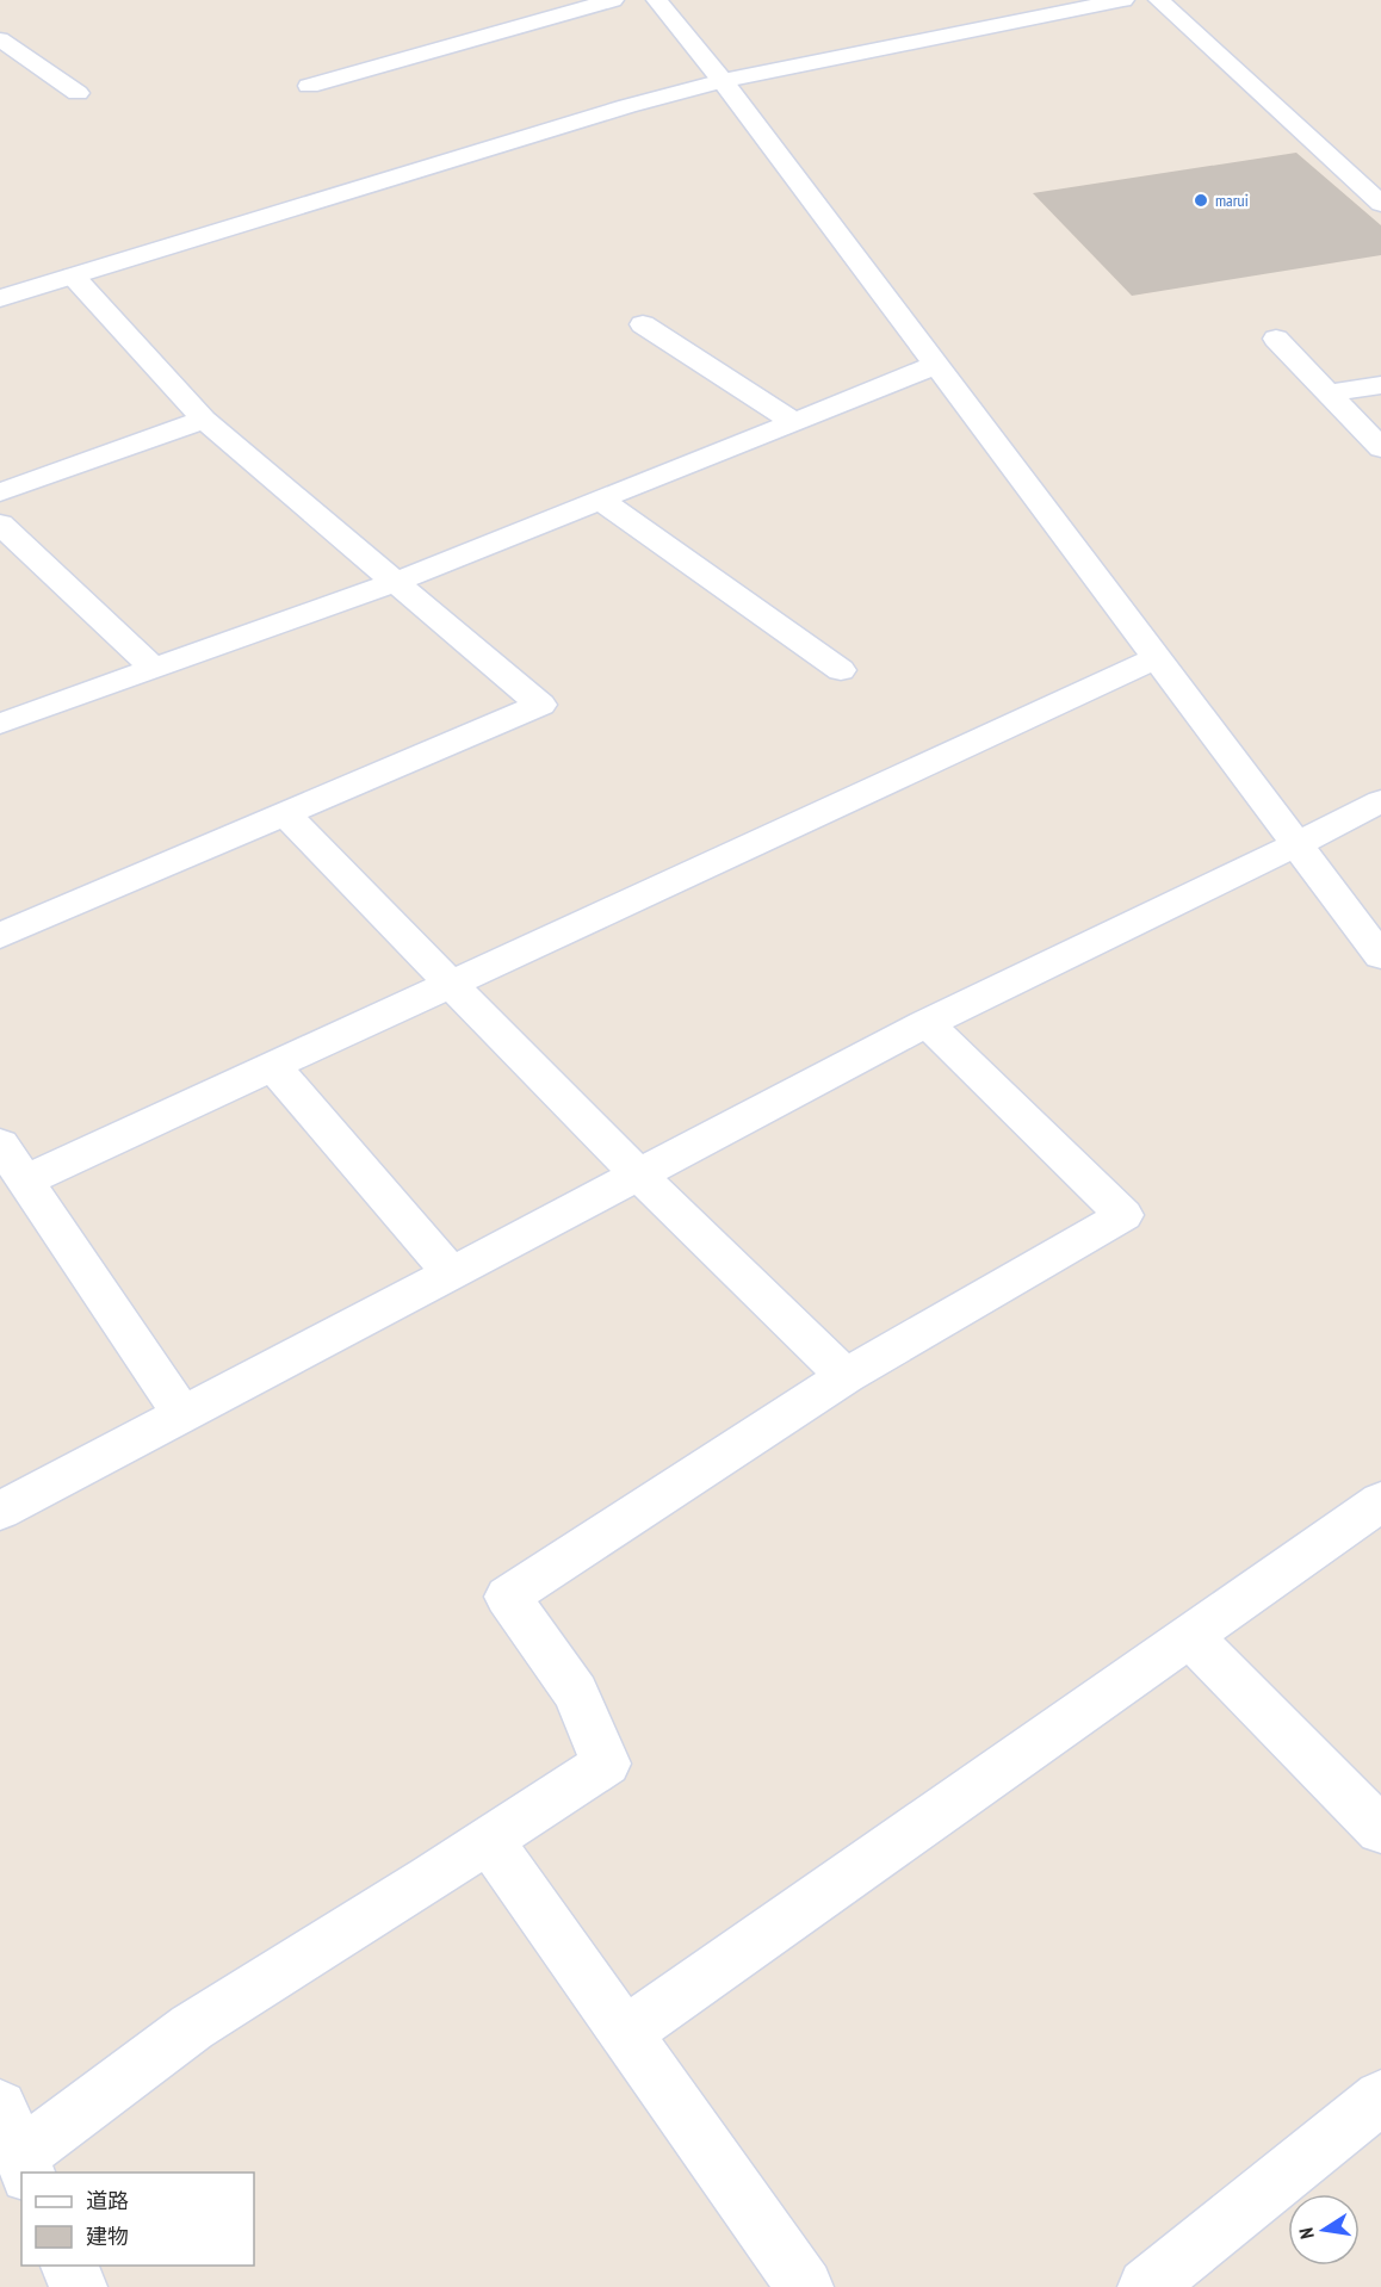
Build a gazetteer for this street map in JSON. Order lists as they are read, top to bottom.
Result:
{
  "places": ["marui"],
  "legend": ["道路", "建物"],
  "north": "left"
}
